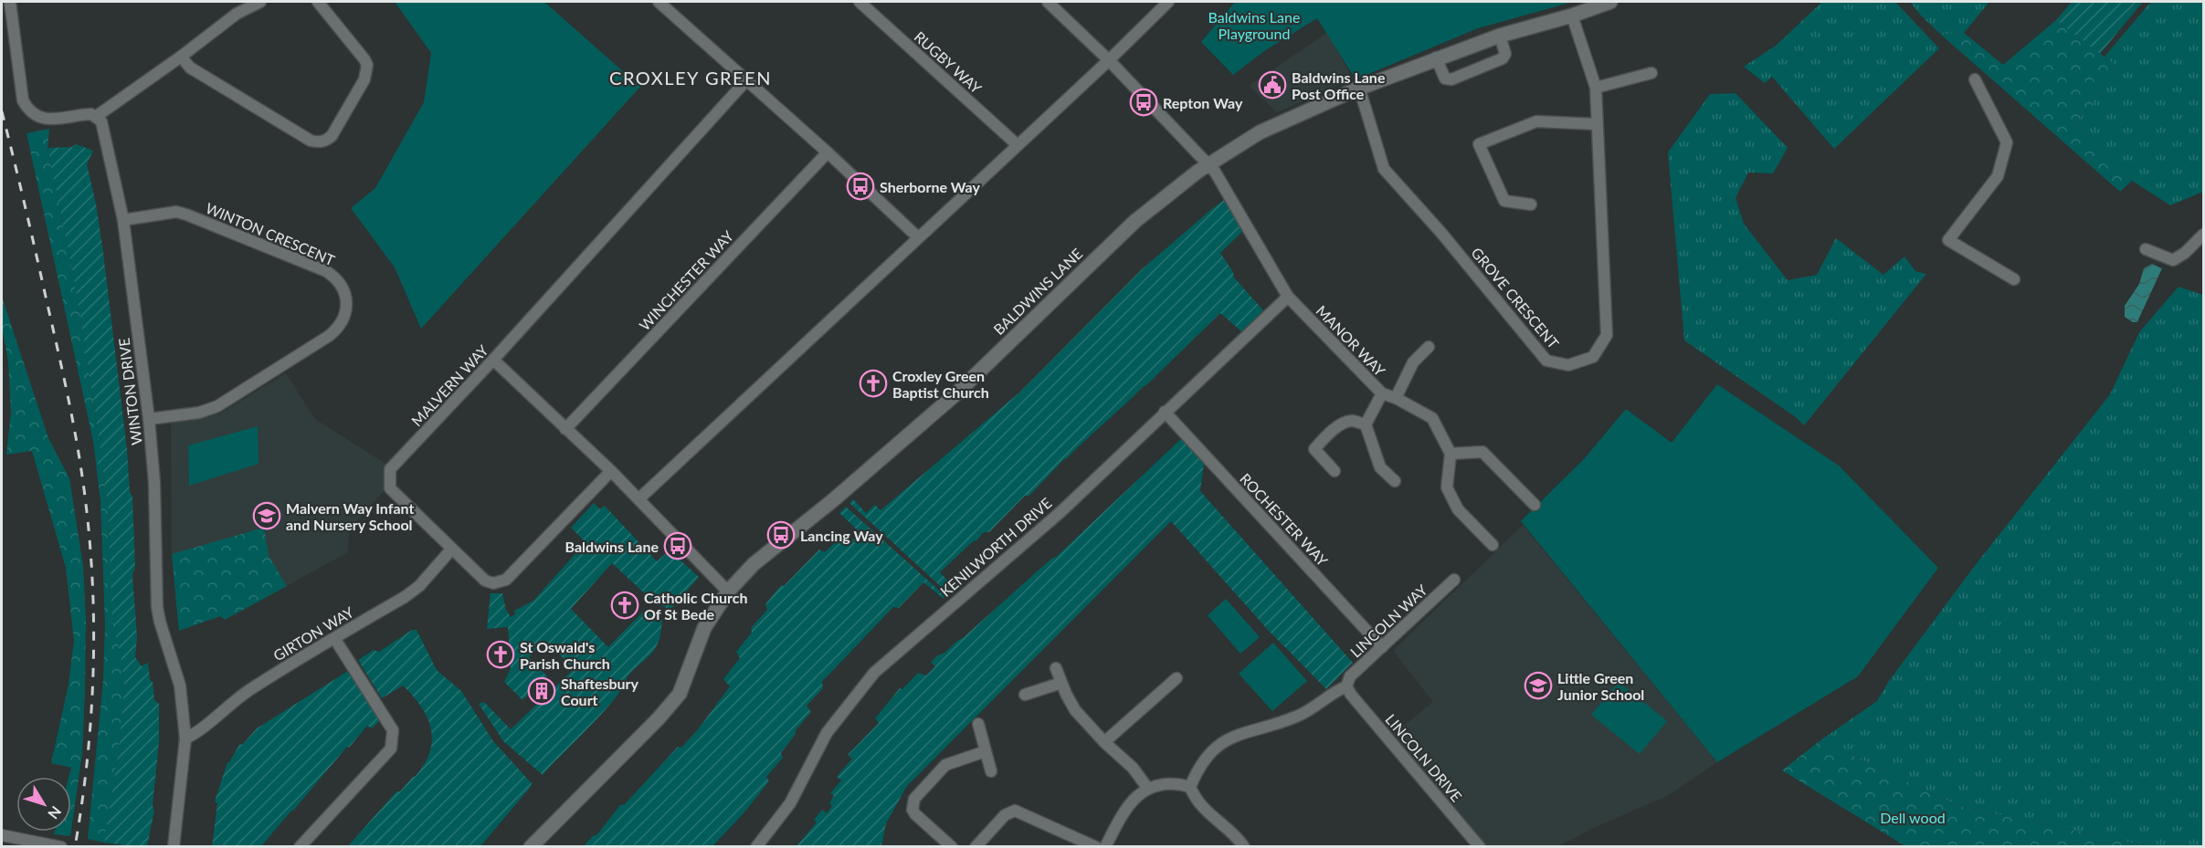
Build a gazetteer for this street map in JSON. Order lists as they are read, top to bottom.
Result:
{
  "streets": {
    "street": [
      "RUGBY WAY",
      "WINTON CRESCENT",
      "WINCHESTER WAY",
      "BALDWINS LANE",
      "GROVE CRESCENT",
      "MANOR WAY",
      "MALVERN WAY",
      "WINTON DRIVE",
      "ROCHESTER WAY",
      "KENILWORTH DRIVE",
      "LINCOLN WAY",
      "GIRTON WAY",
      "LINCOLN DRIVE"
    ]
  },
  "crossings": [
    ["WINTON CRESCENT", "WINTON DRIVE"],
    ["BALDWINS LANE", "GROVE CRESCENT"],
    ["BALDWINS LANE", "MANOR WAY"],
    ["MANOR WAY", "KENILWORTH DRIVE"],
    ["MALVERN WAY", "GIRTON WAY"],
    ["WINTON DRIVE", "GIRTON WAY"],
    ["ROCHESTER WAY", "KENILWORTH DRIVE"],
    ["ROCHESTER WAY", "LINCOLN WAY"],
    ["LINCOLN WAY", "LINCOLN DRIVE"]
  ],
  "districts": ["CROXLEY GREEN"],
  "parks": ["Baldwins Lane Playground", "Dell wood"],
  "places": {
    "public building": ["Baldwins Lane Post Office"],
    "bus stop": [
      "Repton Way",
      "Sherborne Way",
      "Lancing Way",
      "Baldwins Lane"
    ],
    "church": ["Croxley Green Baptist Church", "Catholic Church Of St Bede", "St Oswald's Parish Church"],
    "school or university": ["Malvern Way Infant and Nursery School", "Little Green Junior School"],
    "building": ["Shaftesbury Court"]
  },
  "north": "bottom right"
}
